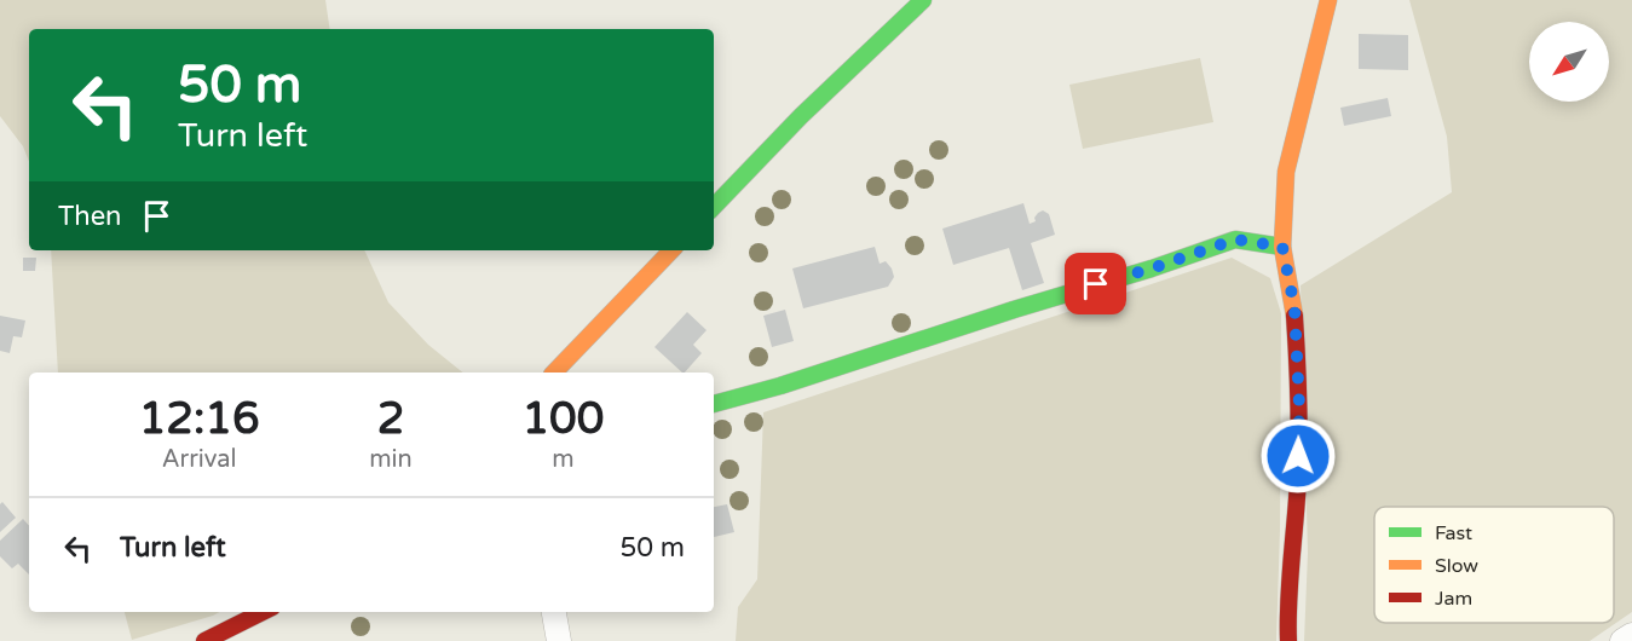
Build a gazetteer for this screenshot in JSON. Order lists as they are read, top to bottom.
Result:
{
  "legend": ["Fast", "Slow", "Jam"],
  "north": "bottom left",
  "page": {
    "turn": ["50 m", "Turn left"],
    "then": "Then",
    "eta": [
      "12:16",
      "Arrival",
      "2",
      "min",
      "100",
      "m"
    ],
    "list": [
      {
        "name": "Turn left",
        "value": "50 m"
      }
    ]
  }
}
